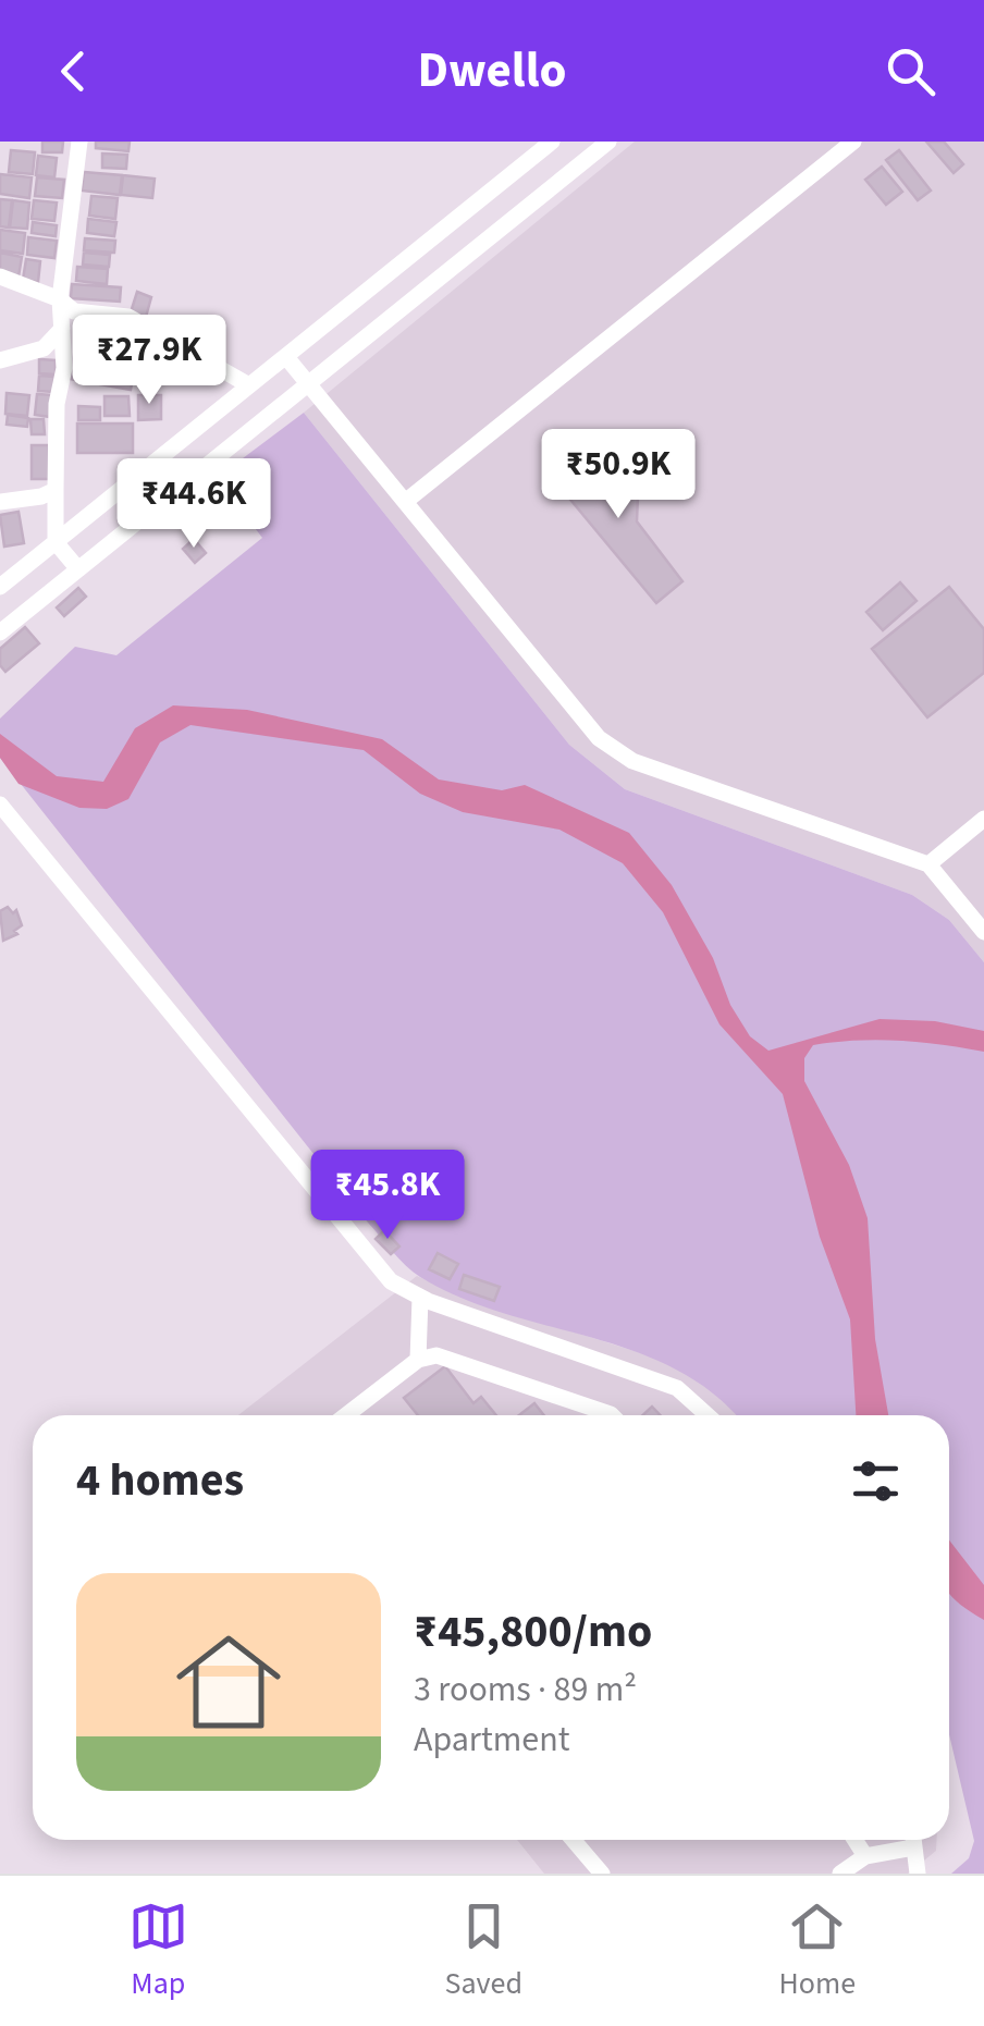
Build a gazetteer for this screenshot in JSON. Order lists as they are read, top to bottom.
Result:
{
  "page": {
    "header": "Dwello",
    "price": [
      "₹27.9K",
      "₹50.9K",
      "₹44.6K",
      "₹45.8K"
    ],
    "heading": "4 homes",
    "list": [
      {
        "name": "₹45,800/mo",
        "note": "3 rooms · 89 m² · Apartment"
      }
    ],
    "tabs": ["Map", "Saved", "Home"]
  }
}
